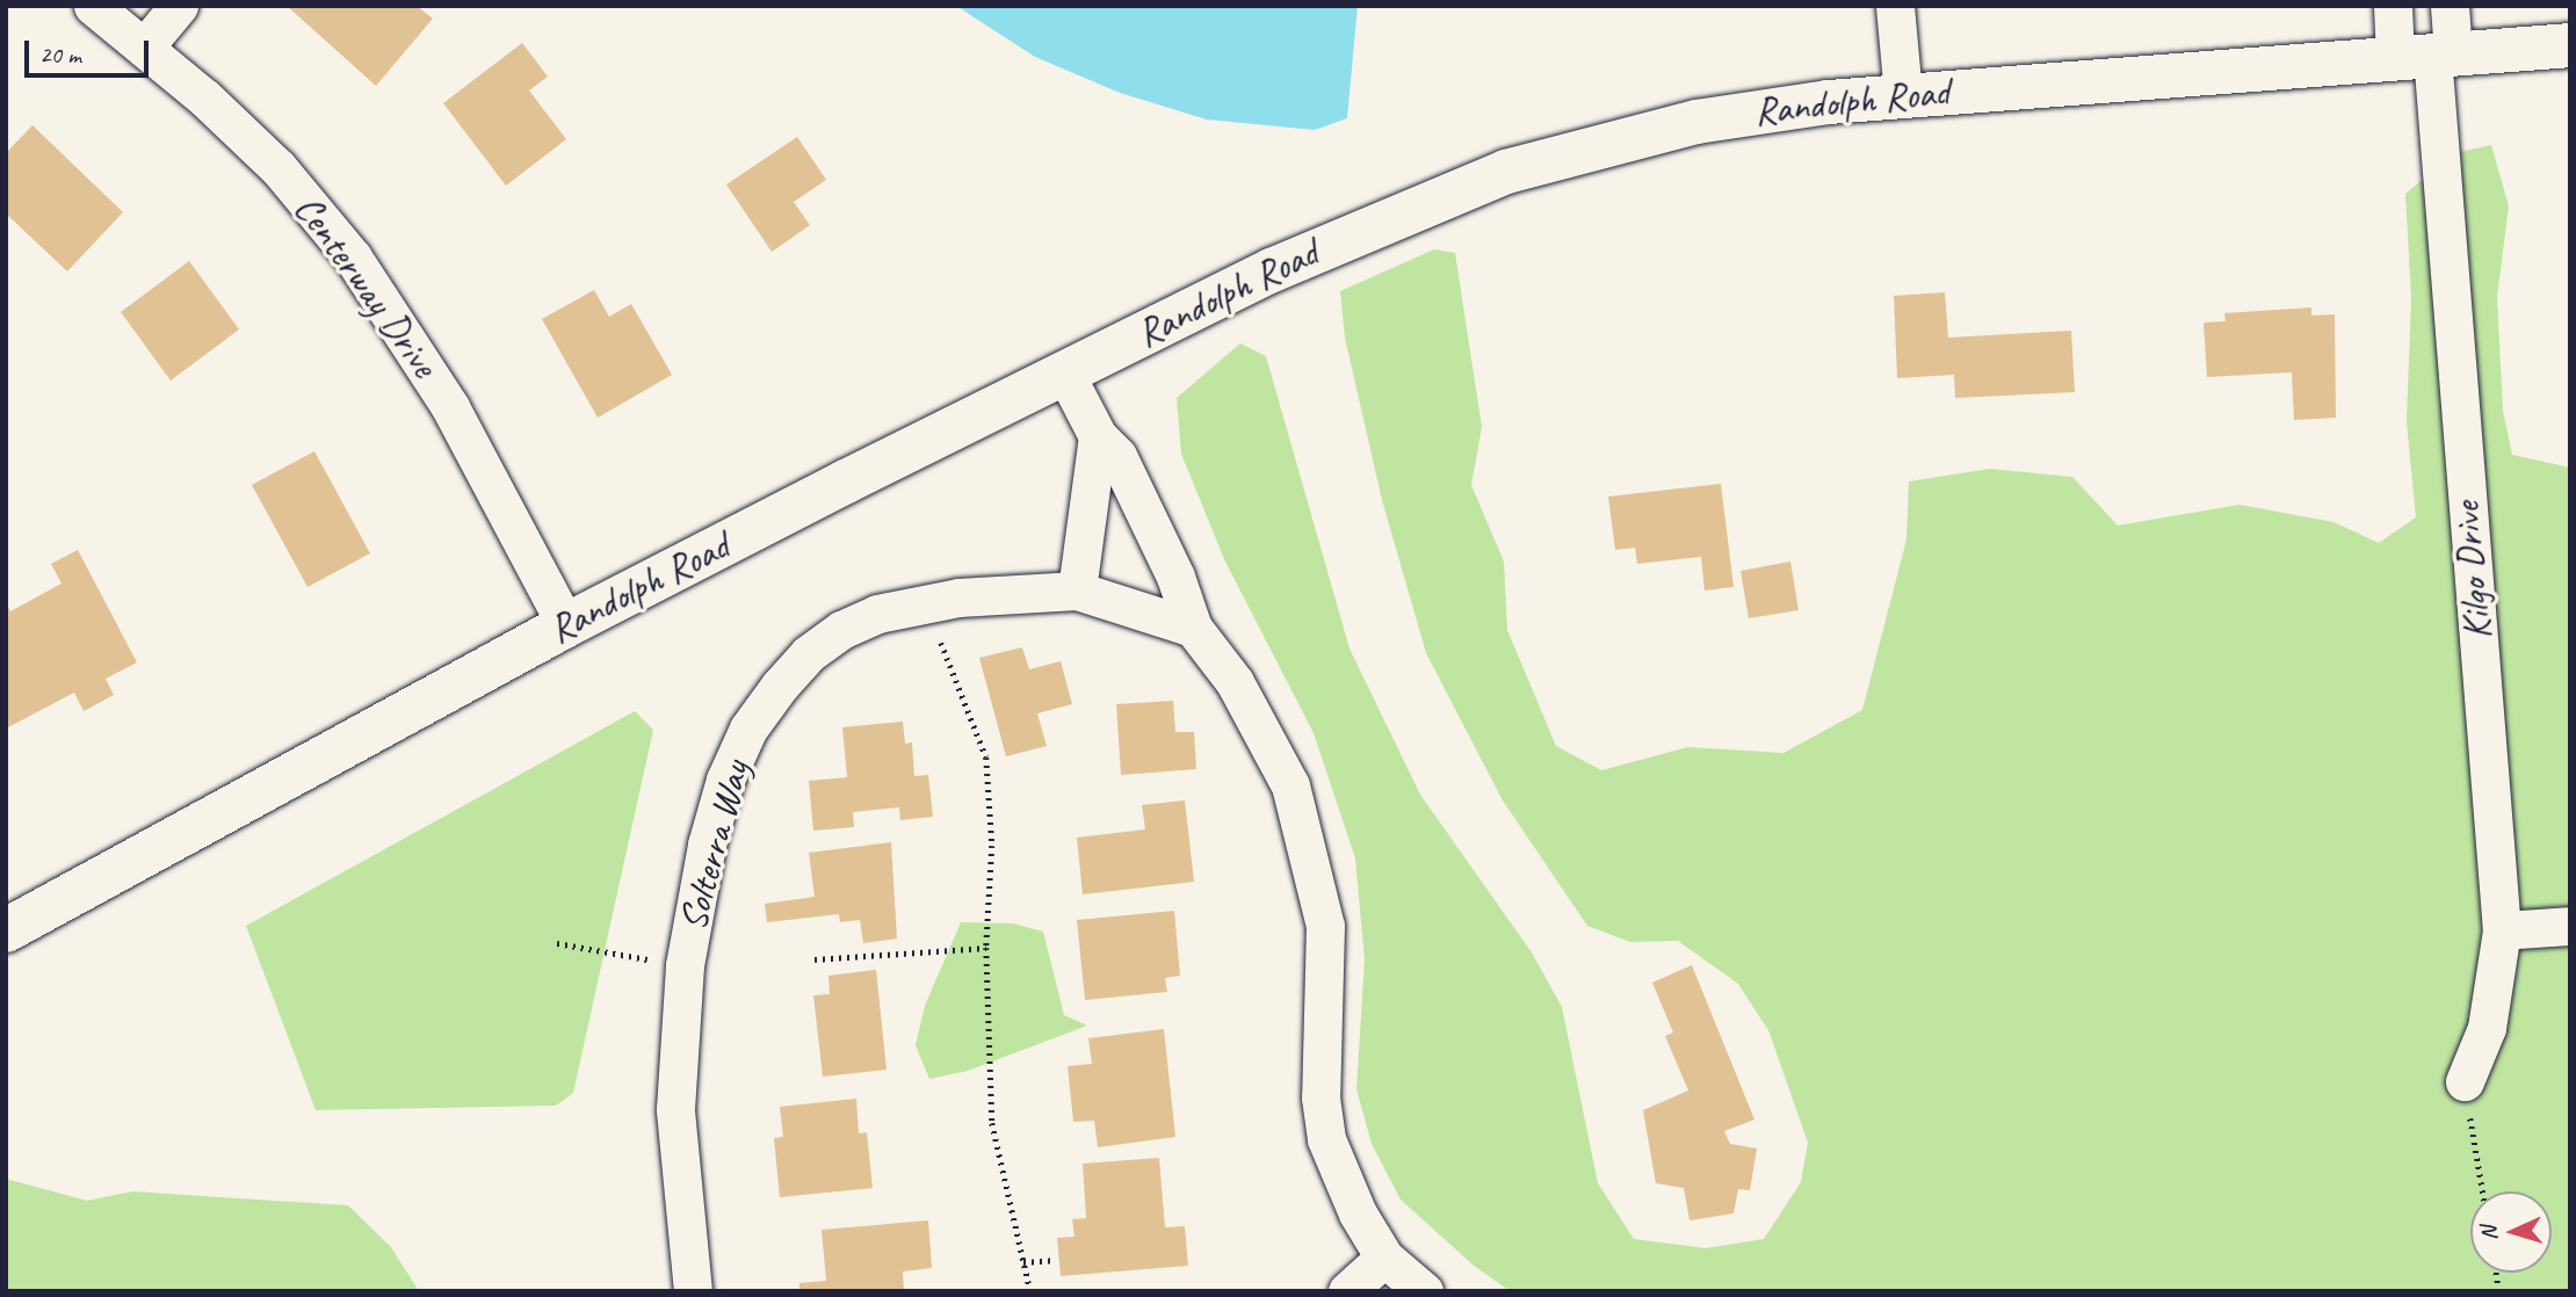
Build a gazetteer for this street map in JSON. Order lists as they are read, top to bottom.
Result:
{
  "streets": {
    "street": [
      "Randolph Road",
      "Centerway Drive",
      "Kilgo Drive",
      "Solterra Way"
    ]
  },
  "crossings": [
    ["Randolph Road", "Centerway Drive"],
    ["Randolph Road", "Kilgo Drive"]
  ],
  "scale_bar": "20 m",
  "north": "left"
}
